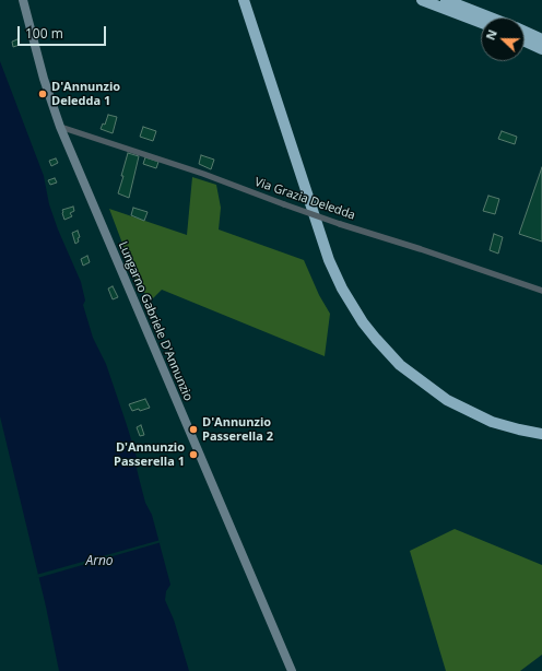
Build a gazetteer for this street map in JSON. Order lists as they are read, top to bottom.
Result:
{
  "streets": {
    "main road": ["Lungarno Gabriele D'Annunzio"],
    "street": ["Via Grazia Deledda"]
  },
  "crossings": [
    ["Via Grazia Deledda", "Lungarno Gabriele D'Annunzio"]
  ],
  "water": ["Arno"],
  "places": ["D'Annunzio Deledda 1", "D'Annunzio Passerella 2", "D'Annunzio Passerella 1"],
  "scale_bar": "100 m",
  "north": "left"
}
